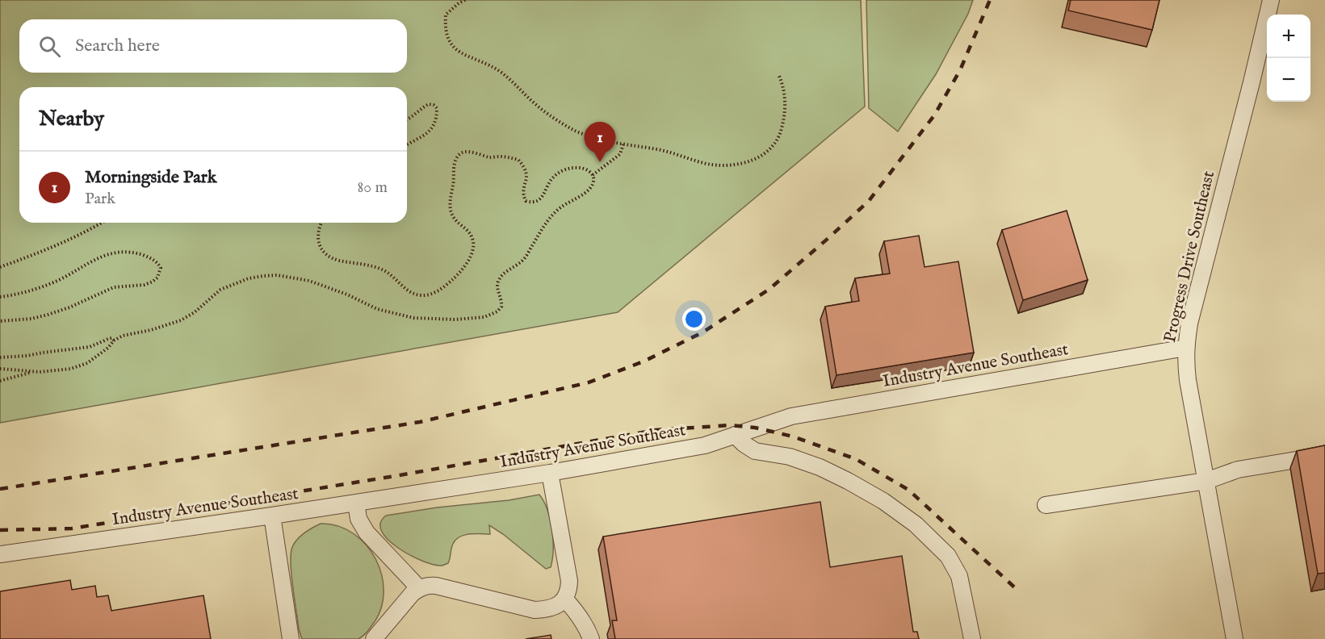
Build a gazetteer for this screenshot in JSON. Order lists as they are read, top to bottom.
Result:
{
  "streets": {
    "street": ["Progress Drive Southeast", "Industry Avenue Southeast"]
  },
  "crossings": [
    ["Progress Drive Southeast", "Industry Avenue Southeast"]
  ],
  "page": {
    "map_buttons": ["+", "−"],
    "search": "Search here",
    "heading": "Nearby",
    "pins": "1",
    "list": [
      {
        "mark": "1",
        "name": "Morningside Park",
        "note": "Park",
        "value": "80 m"
      }
    ]
  }
}
